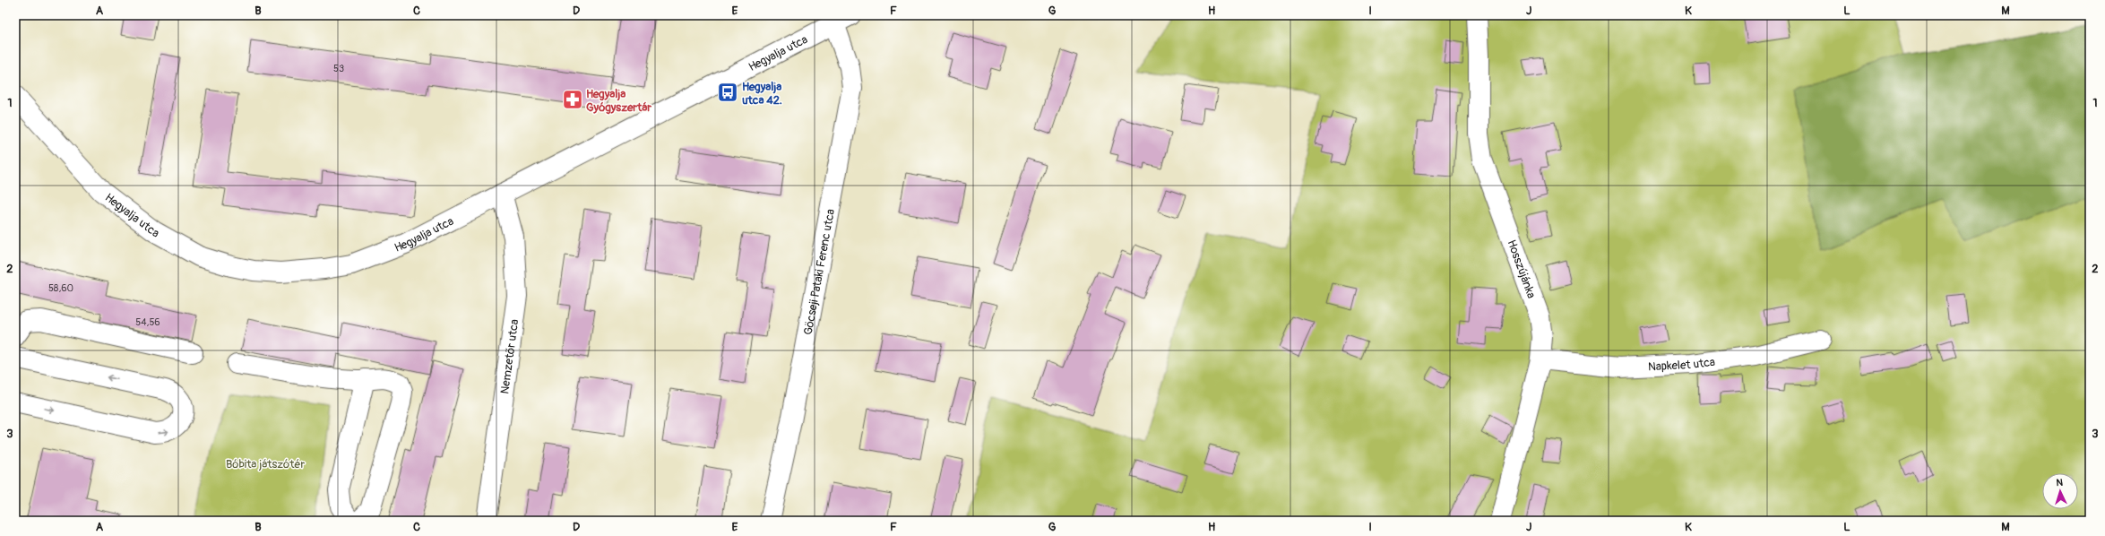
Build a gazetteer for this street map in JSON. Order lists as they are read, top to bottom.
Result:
{
  "streets": {
    "street": [
      "Hegyalja utca",
      "Hosszújánka",
      "Göcseji Pataki Ferenc utca",
      "Nemzetőr utca",
      "Napkelet utca"
    ]
  },
  "crossings": [
    ["Hegyalja utca", "Göcseji Pataki Ferenc utca"],
    ["Hegyalja utca", "Nemzetőr utca"],
    ["Hosszújánka", "Napkelet utca"]
  ],
  "parks": ["Bóbita játszótér"],
  "places": {
    "bus stop": ["Hegyalja utca 42."],
    "pharmacy": ["Hegyalja Gyógyszertár"]
  },
  "house_numbers": ["53", "58,60", "54,56"],
  "north": "top",
  "grid": {
    "columns": [
      "A",
      "B",
      "C",
      "D",
      "E",
      "F",
      "G",
      "H",
      "I",
      "J",
      "K",
      "L",
      "M"
    ],
    "rows": ["1", "2", "3"]
  }
}
